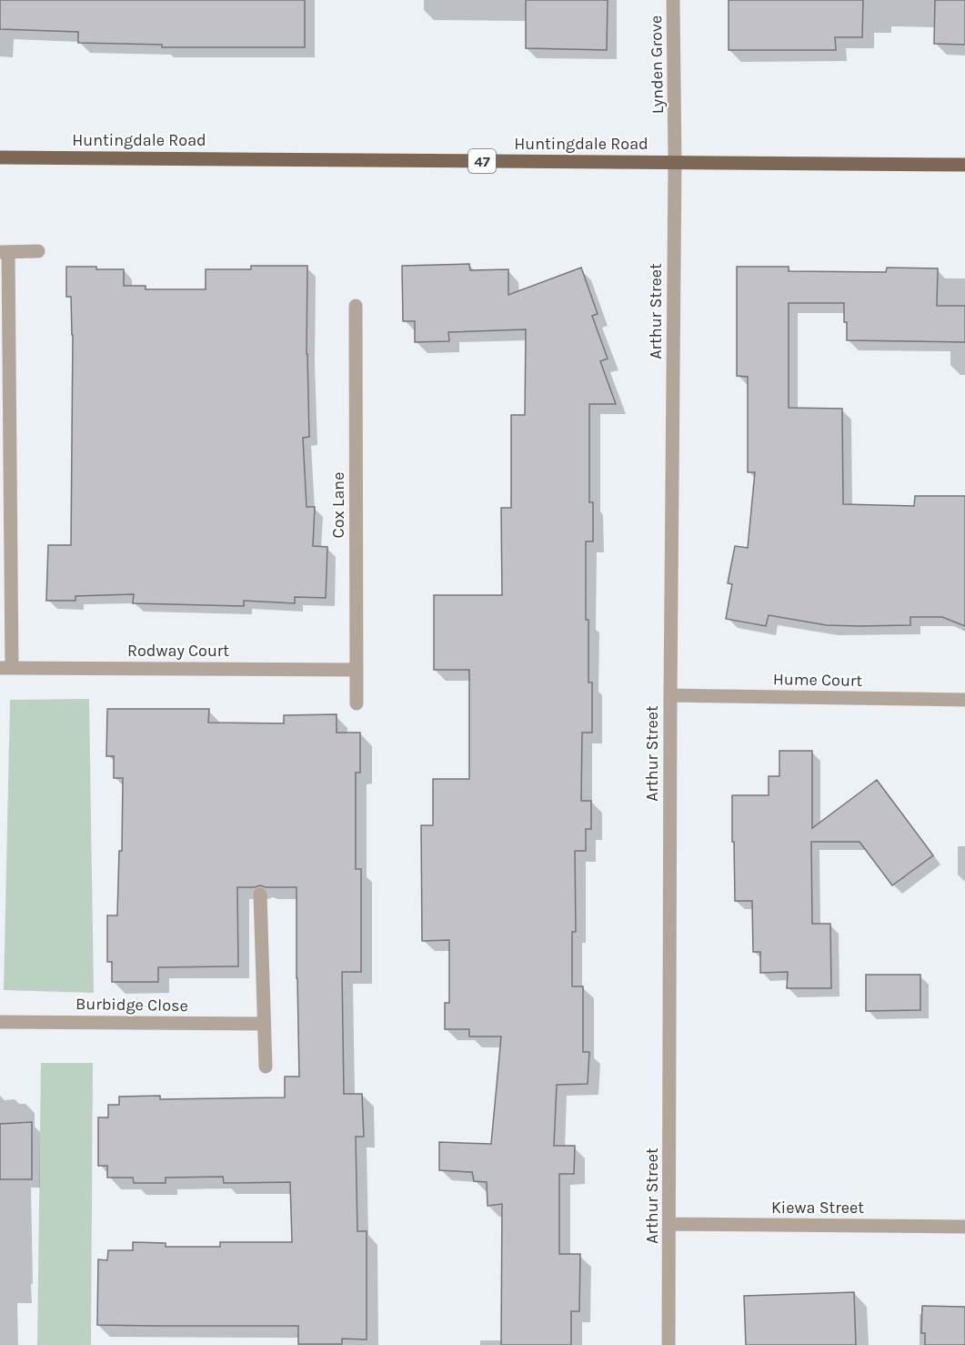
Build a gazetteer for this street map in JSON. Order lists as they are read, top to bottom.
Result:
{
  "streets": {
    "main road": ["Huntingdale Road", "47"],
    "street": [
      "Lynden Grove",
      "Arthur Street",
      "Cox Lane",
      "Rodway Court",
      "Hume Court",
      "Burbidge Close",
      "Kiewa Street"
    ]
  },
  "crossings": [
    ["Lynden Grove", "Huntingdale Road"],
    ["Lynden Grove", "Arthur Street"],
    ["Huntingdale Road", "Arthur Street"],
    ["Arthur Street", "Hume Court"],
    ["Arthur Street", "Kiewa Street"],
    ["Cox Lane", "Rodway Court"]
  ]
}
